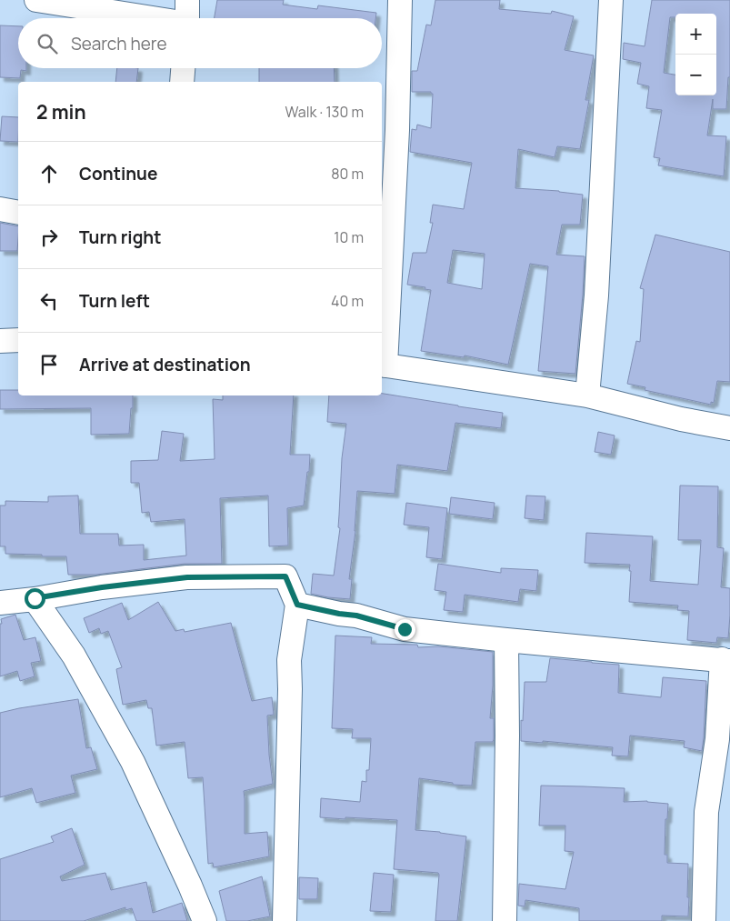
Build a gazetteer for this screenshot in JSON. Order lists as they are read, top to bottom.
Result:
{
  "page": {
    "map_buttons": ["+", "−"],
    "search": "Search here",
    "heading": ["2 min", "Walk · 130 m"],
    "list": [
      ["Continue", "80 m"],
      ["Turn right", "10 m"],
      ["Turn left", "40 m"],
      "Arrive at destination"
    ]
  }
}
